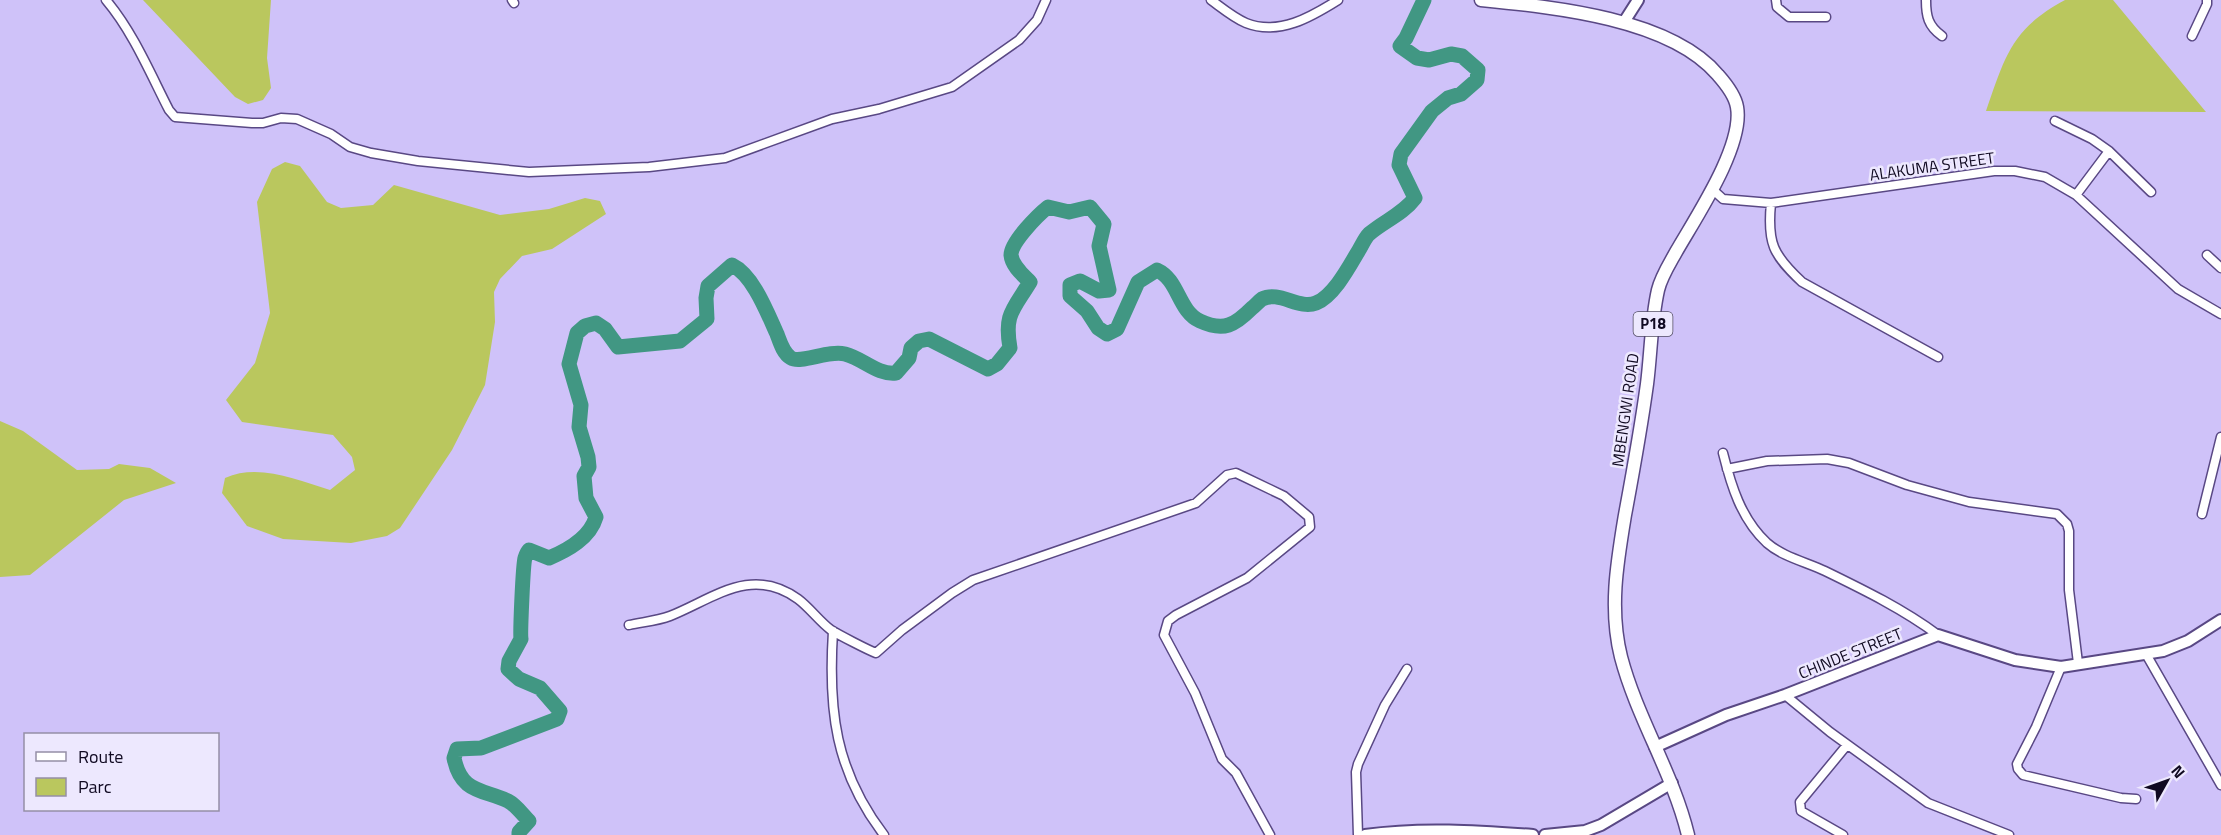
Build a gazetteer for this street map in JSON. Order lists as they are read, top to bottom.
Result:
{
  "streets": {
    "main road": ["P18", "MBENGWI ROAD"],
    "street": ["ALAKUMA STREET", "CHINDE STREET"]
  },
  "crossings": [
    ["ALAKUMA STREET", "MBENGWI ROAD"],
    ["MBENGWI ROAD", "CHINDE STREET"]
  ],
  "legend": ["Route", "Parc"],
  "north": "top right"
}
